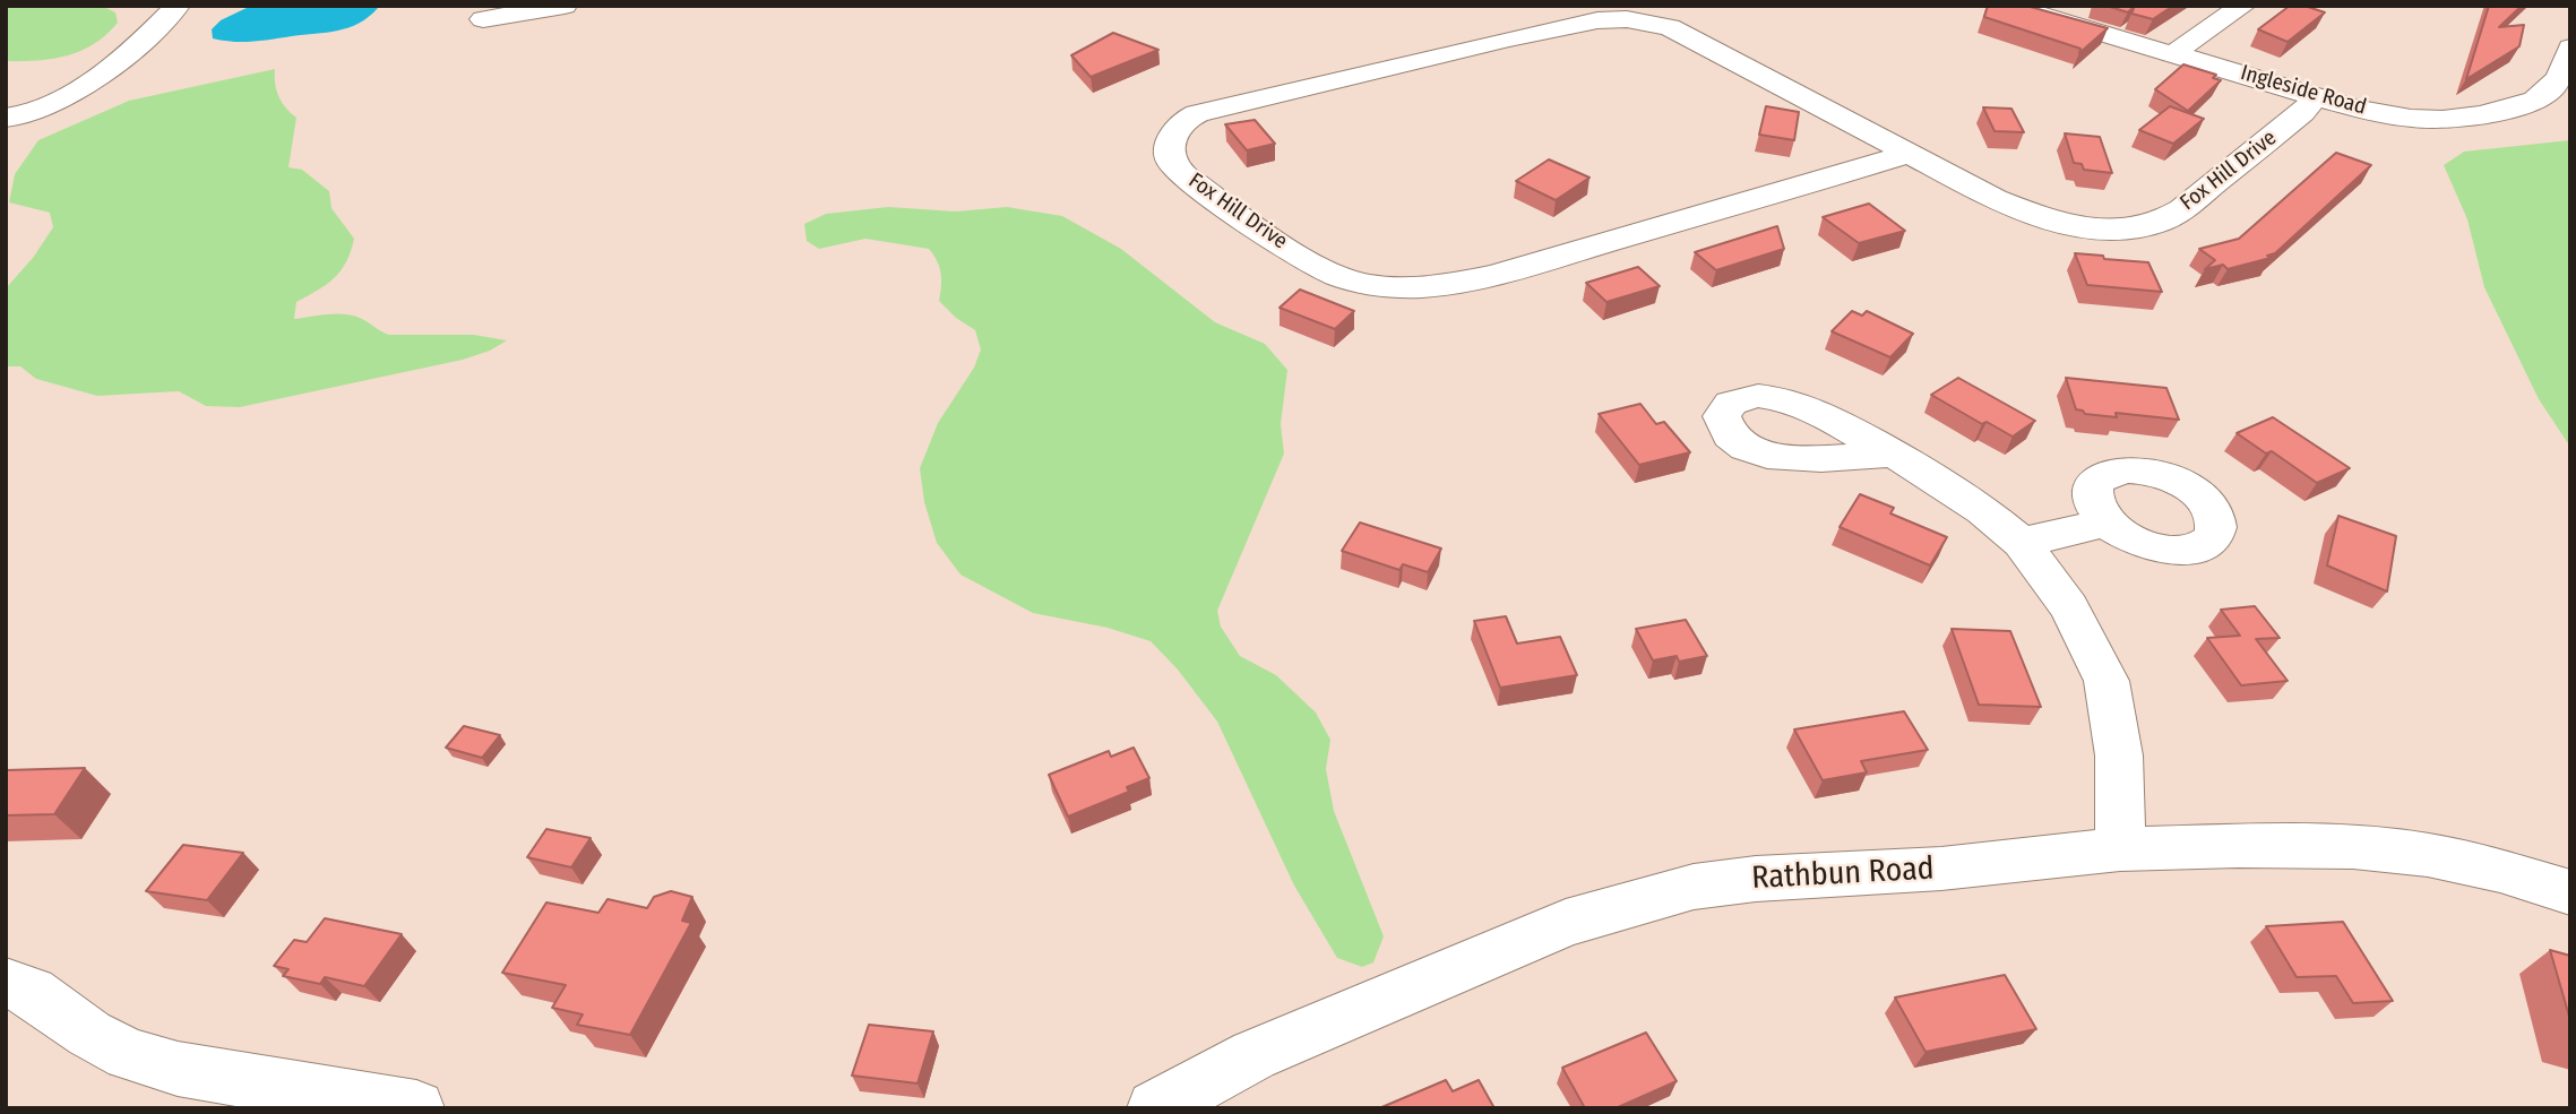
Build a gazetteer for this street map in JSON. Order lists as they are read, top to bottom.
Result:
{
  "streets": {
    "street": ["Ingleside Road", "Fox Hill Drive", "Rathbun Road"]
  },
  "crossings": [
    ["Ingleside Road", "Fox Hill Drive"]
  ]
}
